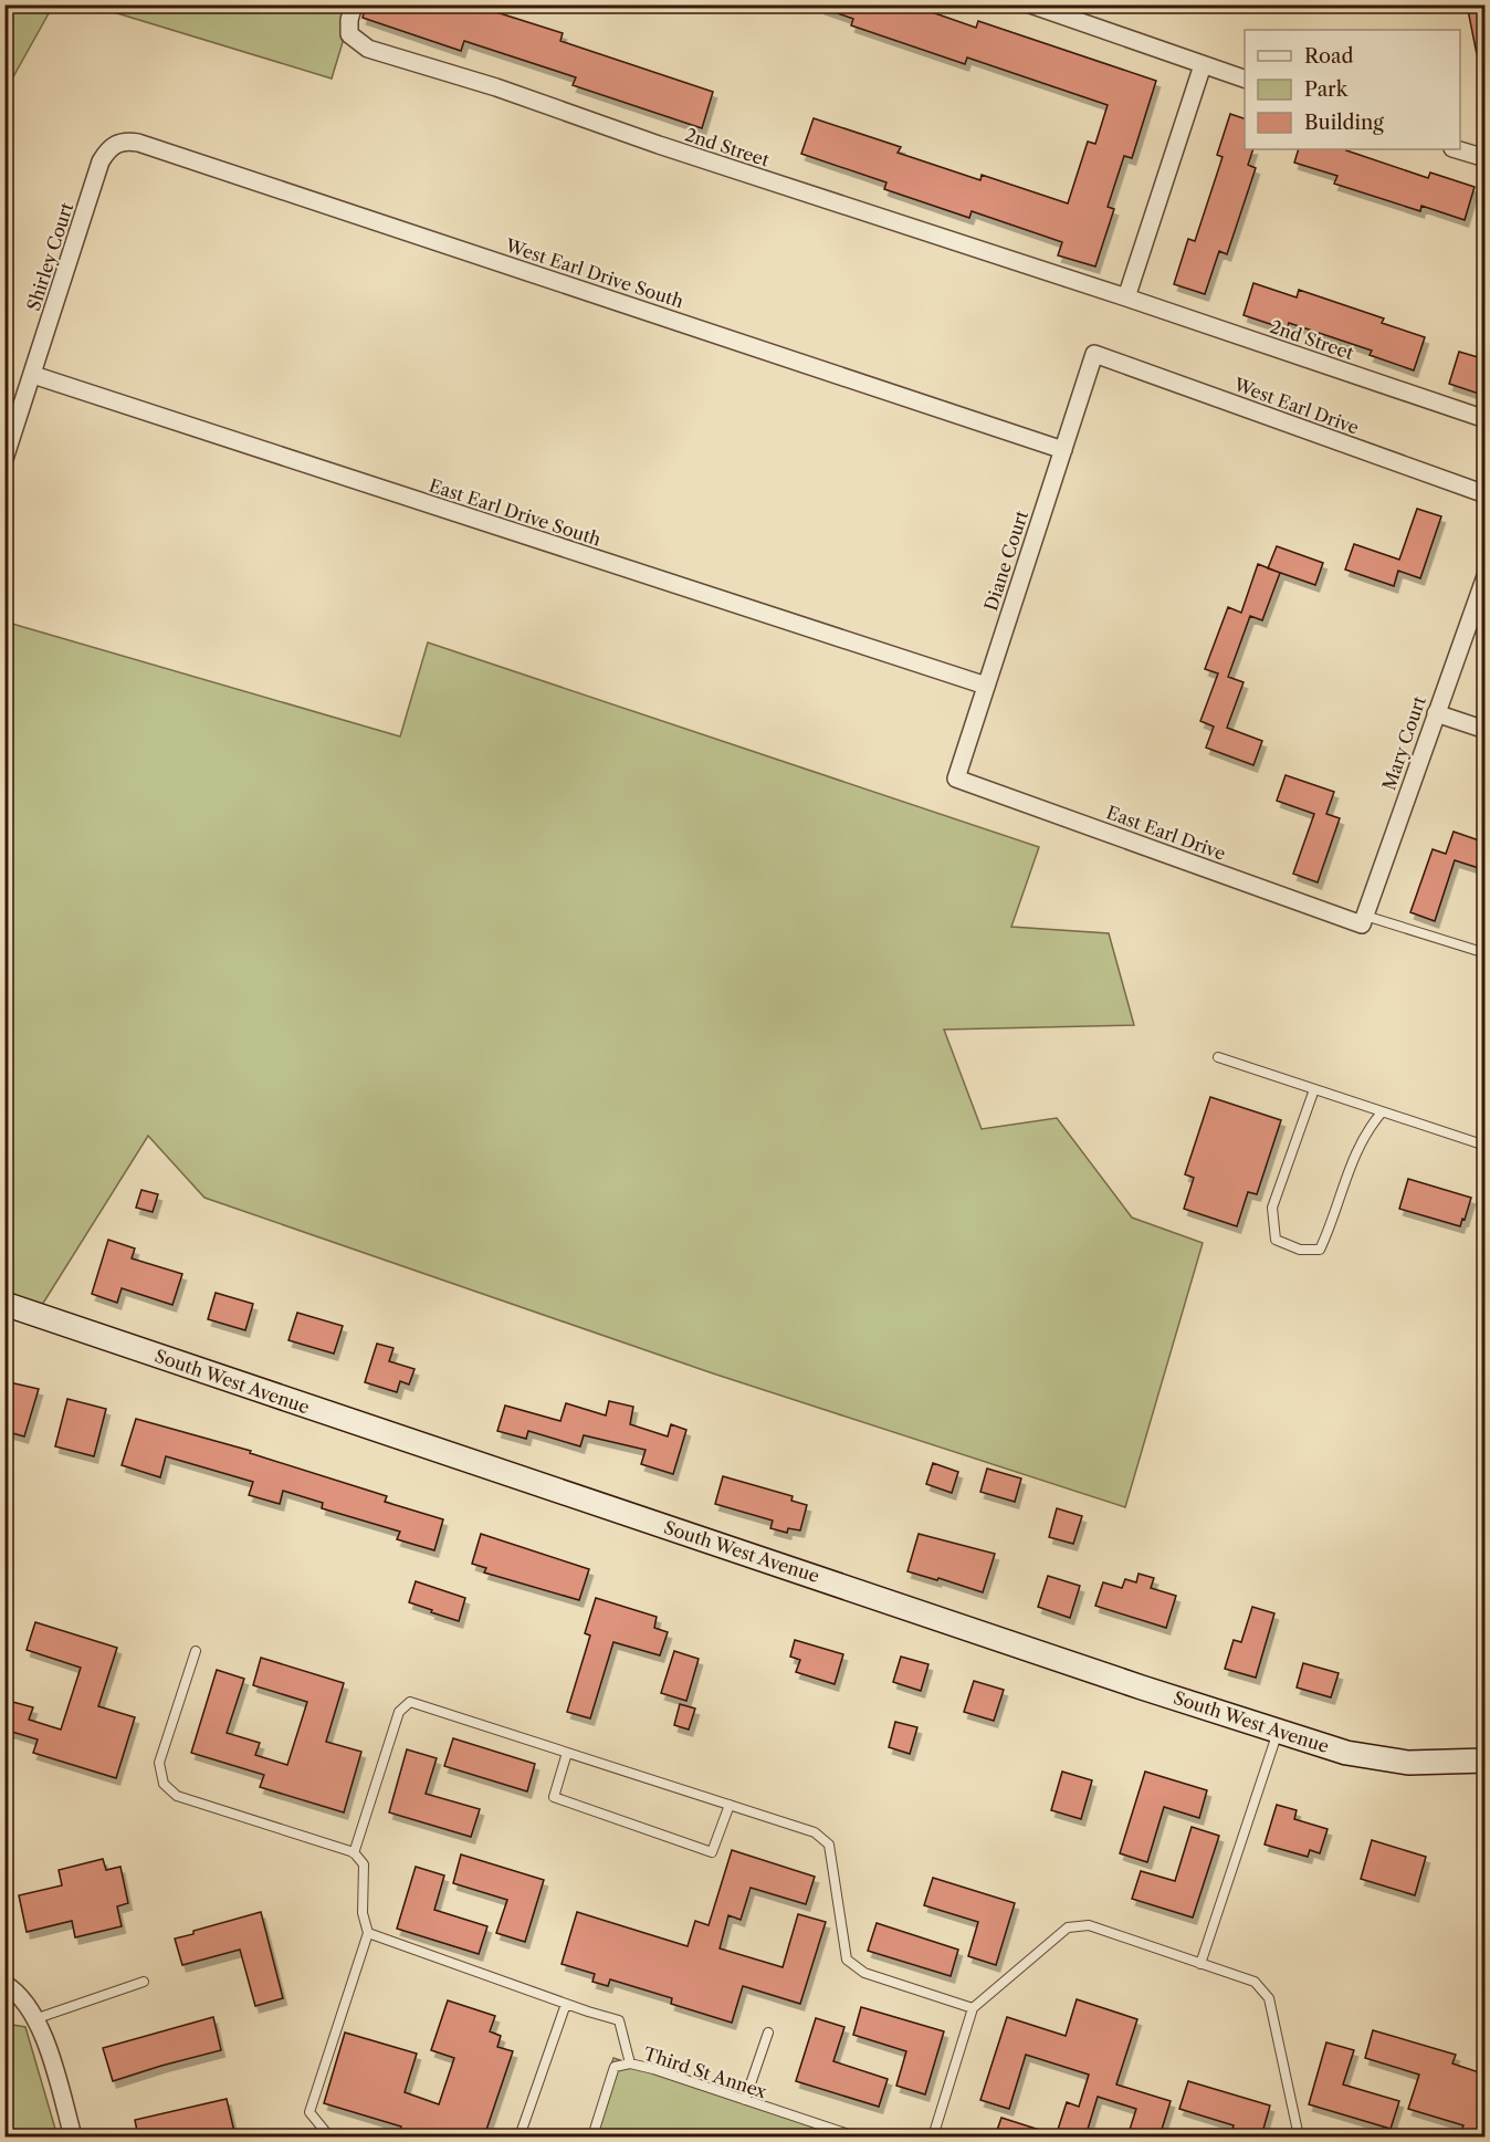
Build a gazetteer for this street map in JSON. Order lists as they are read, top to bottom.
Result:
{
  "streets": {
    "street": [
      "2nd Street",
      "Shirley Court",
      "West Earl Drive South",
      "West Earl Drive",
      "East Earl Drive South",
      "Diane Court",
      "Mary Court",
      "East Earl Drive",
      "South West Avenue"
    ],
    "lane": ["Third St Annex"]
  },
  "crossings": [
    ["Shirley Court", "West Earl Drive South"],
    ["Shirley Court", "East Earl Drive South"],
    ["West Earl Drive South", "Diane Court"],
    ["West Earl Drive", "Diane Court"],
    ["East Earl Drive South", "Diane Court"],
    ["Diane Court", "East Earl Drive"],
    ["Mary Court", "East Earl Drive"]
  ],
  "legend": ["Road", "Park", "Building"]
}
